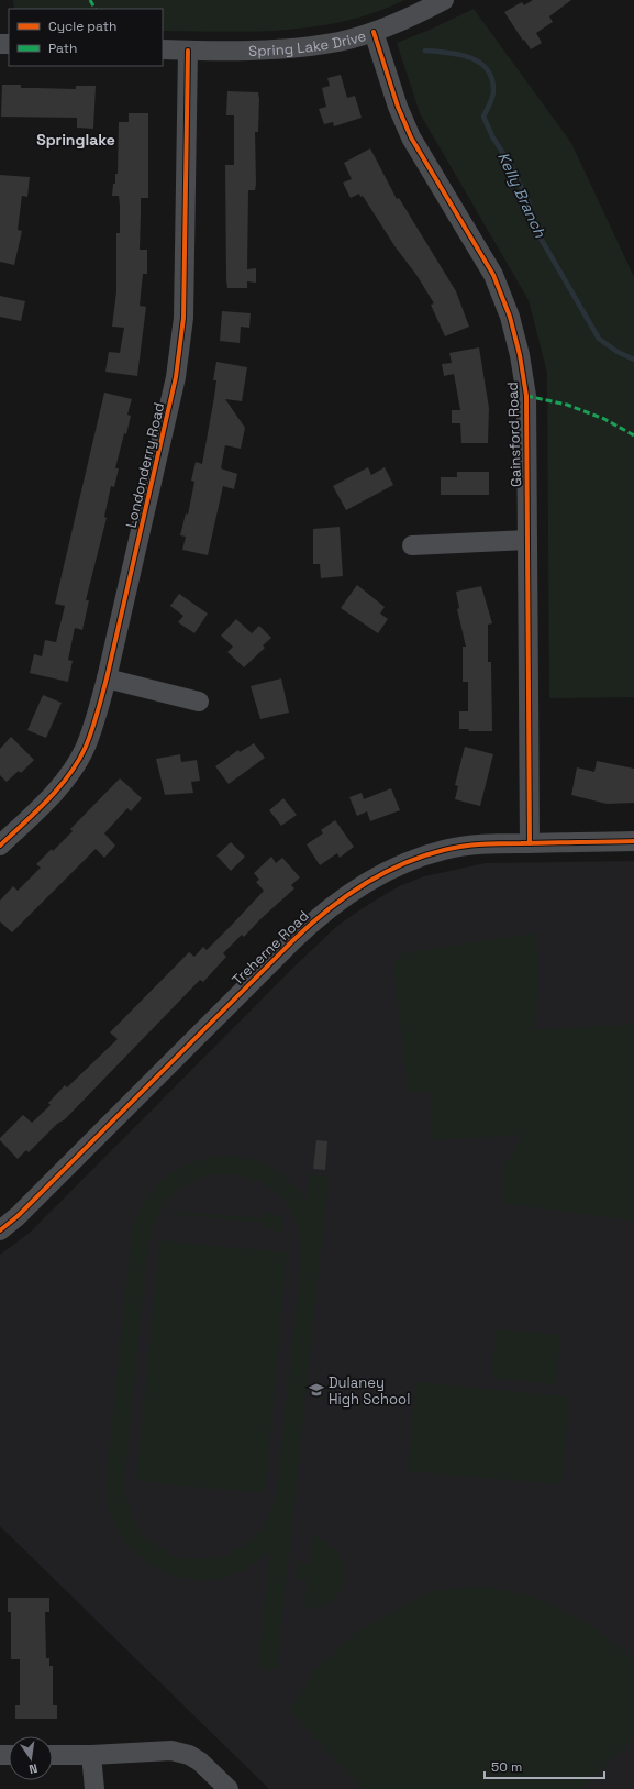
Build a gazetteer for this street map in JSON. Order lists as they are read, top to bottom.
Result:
{
  "streets": {
    "street": [
      "Spring Lake Drive",
      "Gainsford Road",
      "Londonderry Road",
      "Treherne Road"
    ]
  },
  "crossings": [
    ["Spring Lake Drive", "Gainsford Road"],
    ["Spring Lake Drive", "Londonderry Road"],
    ["Gainsford Road", "Treherne Road"]
  ],
  "districts": ["Springlake"],
  "water": ["Kelly Branch"],
  "places": {
    "school or university": ["Dulaney High School"]
  },
  "legend": ["Cycle path", "Path"],
  "scale_bar": "50 m",
  "north": "bottom"
}
